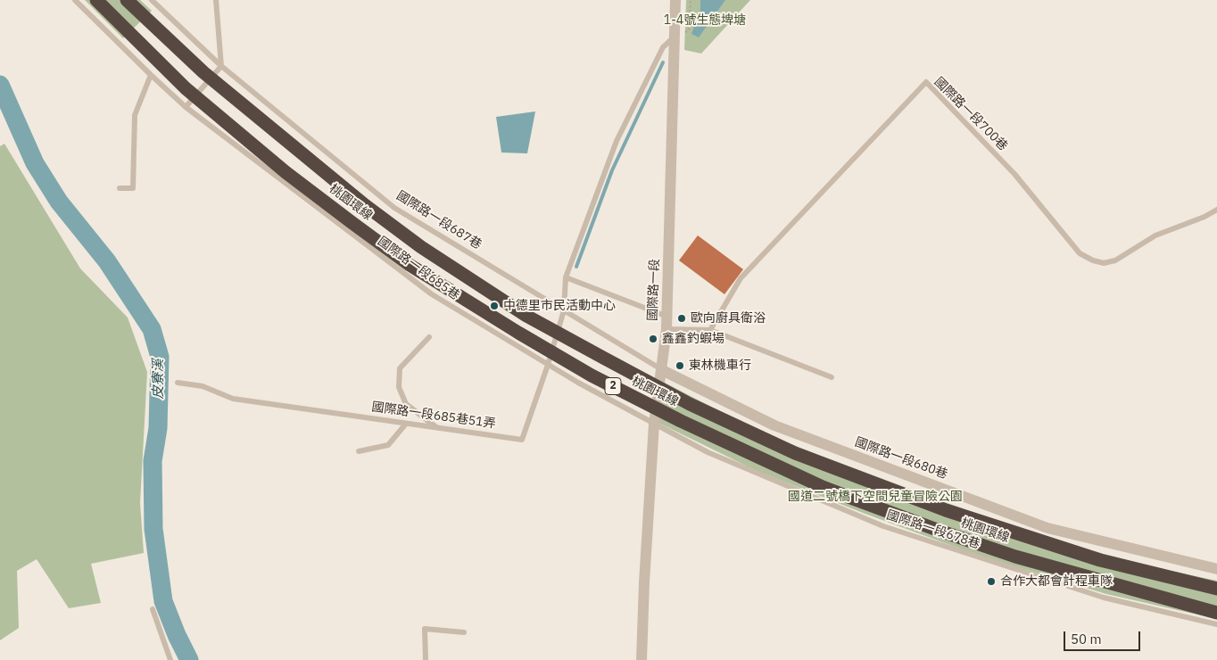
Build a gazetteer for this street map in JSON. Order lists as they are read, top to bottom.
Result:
{
  "streets": {
    "highway": ["桃園環線", "2"],
    "street": ["國際路一段", "國際路一段680巷"],
    "lane": [
      "國際路一段700巷",
      "國際路一段687巷",
      "國際路一段685巷",
      "國際路一段685巷51弄",
      "國際路一段678巷"
    ]
  },
  "crossings": [
    ["國際路一段687巷", "國際路一段"],
    ["國際路一段687巷", "國際路一段685巷51弄"],
    ["國際路一段687巷", "國際路一段680巷"],
    ["國際路一段685巷", "國際路一段"],
    ["國際路一段685巷", "國際路一段685巷51弄"],
    ["國際路一段685巷", "國際路一段678巷"],
    ["國際路一段", "國際路一段685巷51弄"],
    ["國際路一段", "國際路一段680巷"],
    ["國際路一段", "國際路一段678巷"]
  ],
  "water": ["皮寮溪"],
  "parks": ["1-4號生態埤塘", "國道二號橋下空間兒童冒險公園"],
  "places": [
    "中德里市民活動中心",
    "歐向廚具衛浴",
    "鑫鑫釣蝦場",
    "東林機車行",
    "合作大都會計程車隊"
  ],
  "scale_bar": "50 m"
}
